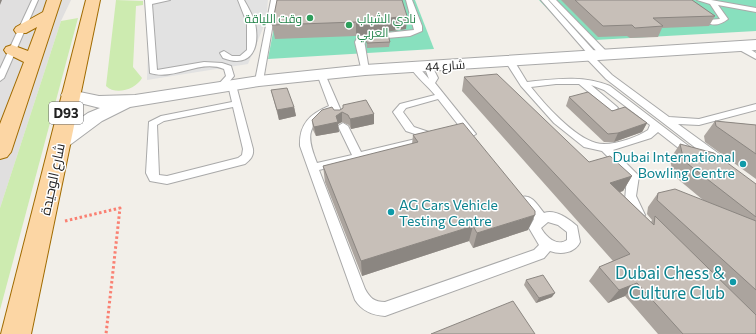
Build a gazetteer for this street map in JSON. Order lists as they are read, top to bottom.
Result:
{
  "streets": {
    "main road": ["D93", "شارع الوحيدة"],
    "street": ["شارع 44"]
  },
  "crossings": [
    ["شارع 44", "شارع الوحيدة"]
  ],
  "places": [
    "وقت اللياقة",
    "نادي الشباب العربي",
    "Dubai International Bowling Centre",
    "AG Cars Vehicle Testing Centre",
    "Dubai Chess & Culture Club"
  ]
}
